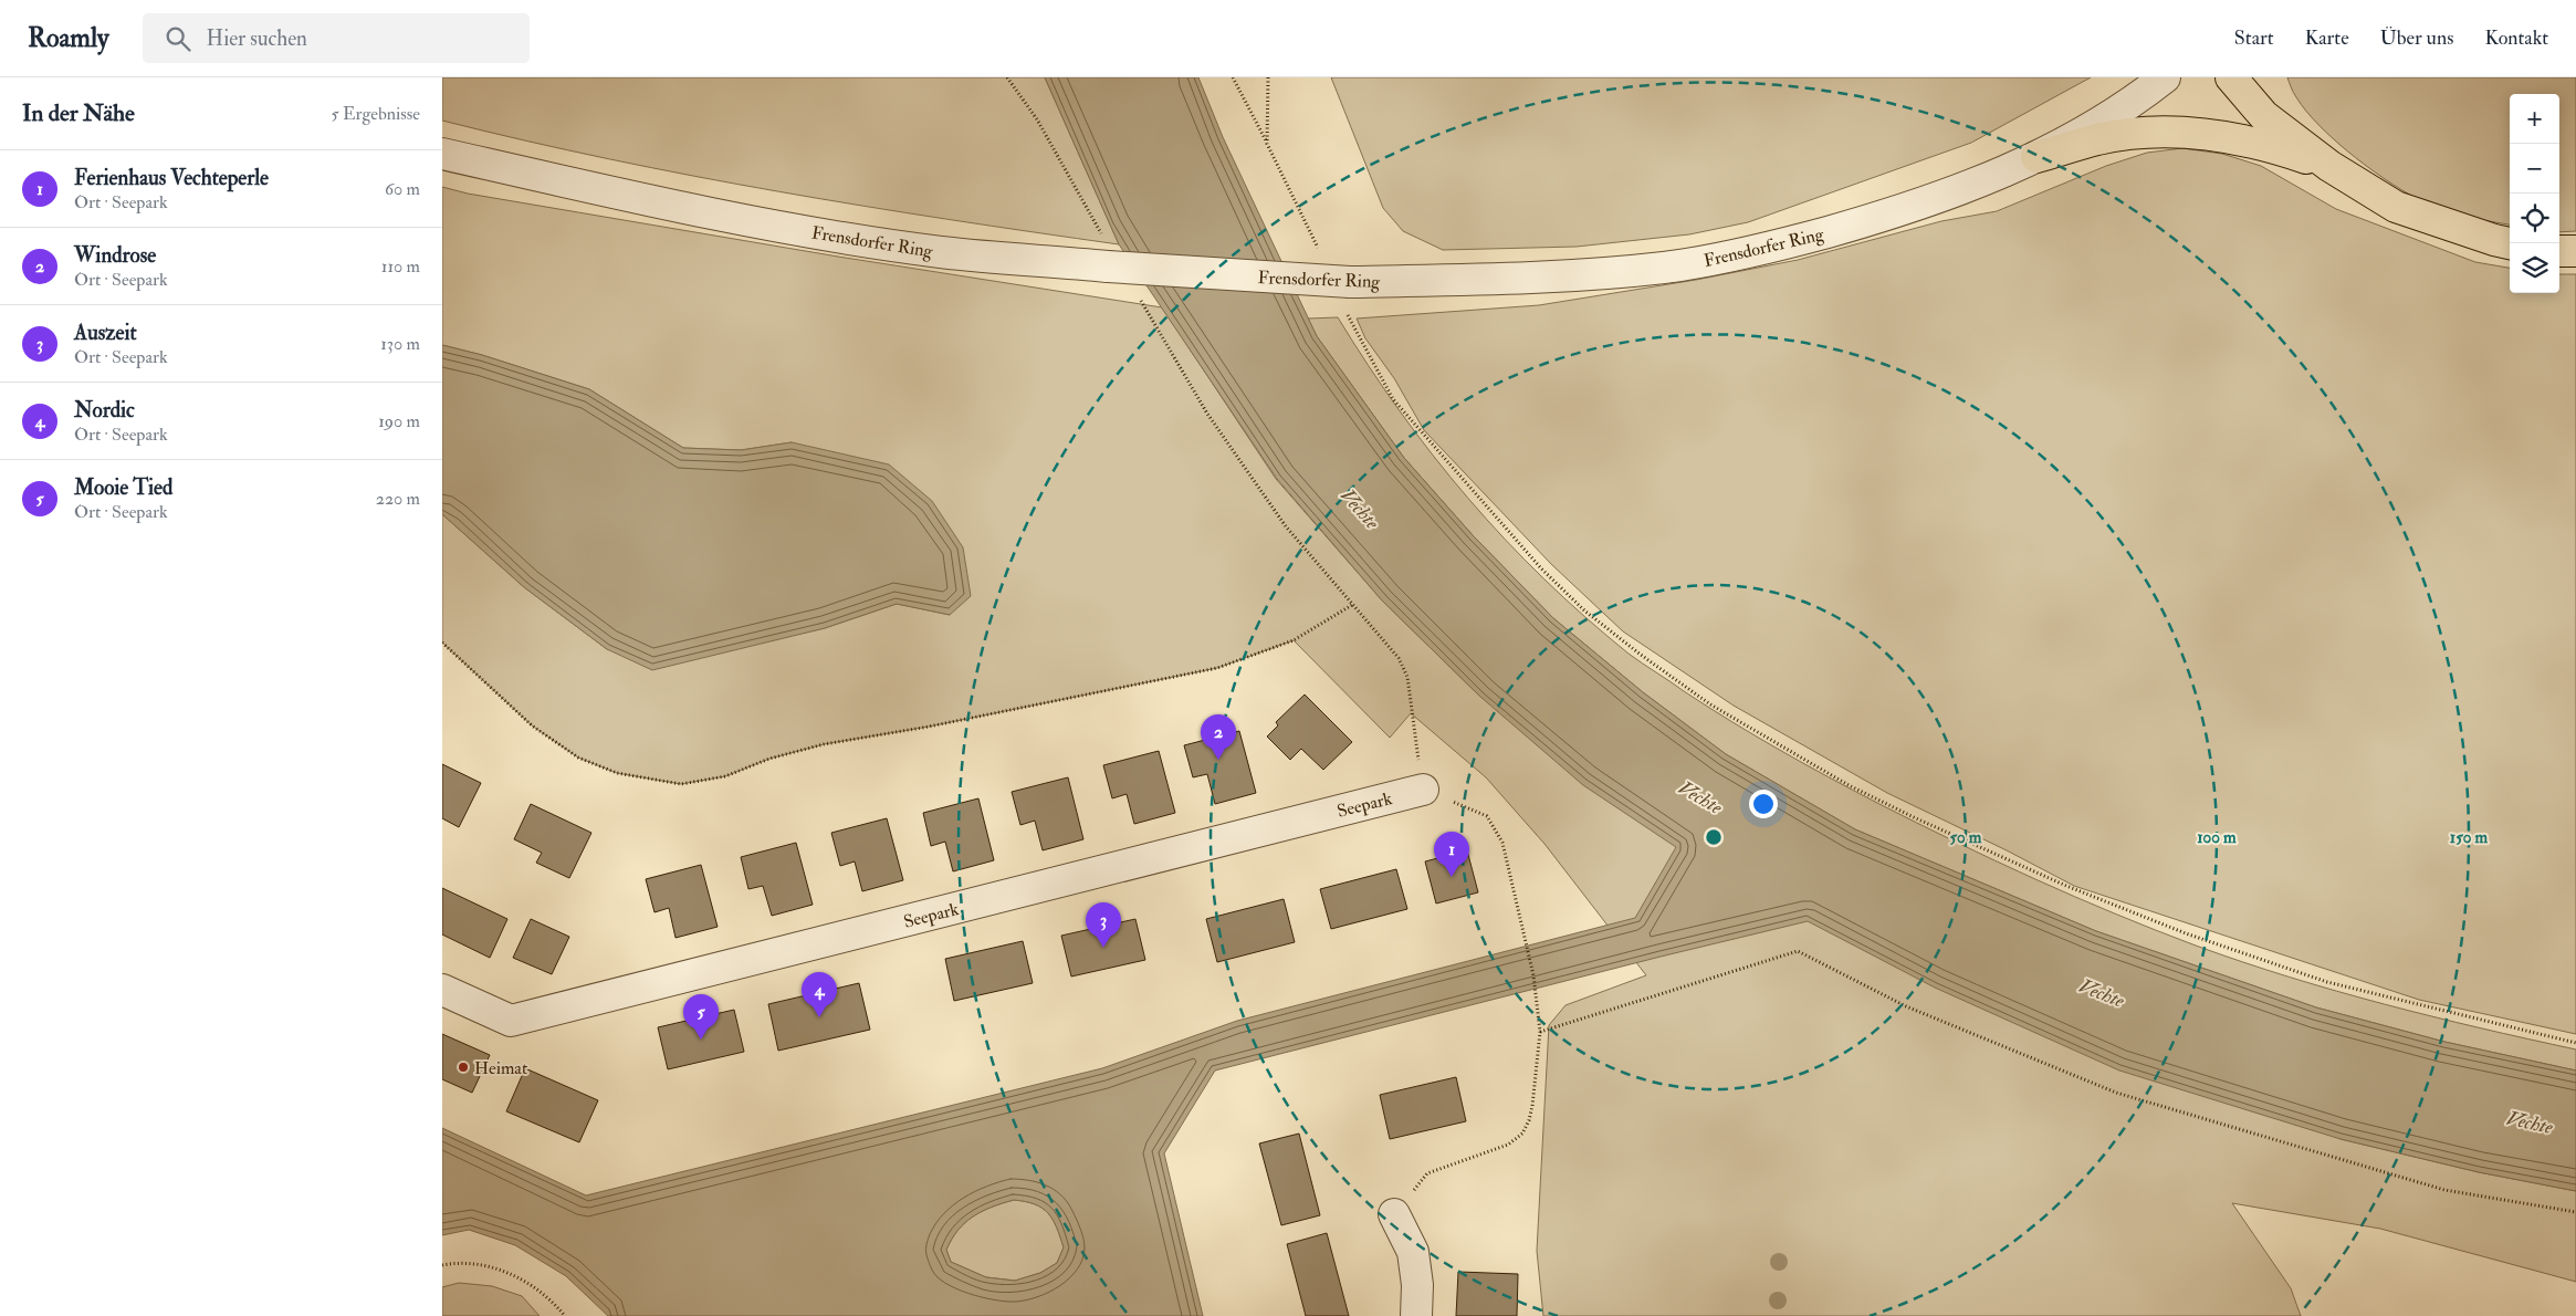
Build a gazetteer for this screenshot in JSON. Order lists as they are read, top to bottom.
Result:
{
  "streets": {
    "street": ["Frensdorfer Ring", "Seepark"]
  },
  "water": ["Vechte"],
  "places": ["Heimat"],
  "page": {
    "header": "Roamly",
    "search": "Hier suchen",
    "nav": [
      "Start",
      "Karte",
      "Über uns",
      "Kontakt"
    ],
    "heading": ["In der Nähe", "5 Ergebnisse"],
    "map_buttons": ["+", "−"],
    "list": [
      {
        "mark": "1",
        "name": "Ferienhaus Vechteperle",
        "note": "Ort · Seepark",
        "value": "60 m"
      },
      {
        "mark": "2",
        "name": "Windrose",
        "note": "Ort · Seepark",
        "value": "110 m"
      },
      {
        "mark": "3",
        "name": "Auszeit",
        "note": "Ort · Seepark",
        "value": "130 m"
      },
      {
        "mark": "4",
        "name": "Nordic",
        "note": "Ort · Seepark",
        "value": "190 m"
      },
      {
        "mark": "5",
        "name": "Mooie Tied",
        "note": "Ort · Seepark",
        "value": "220 m"
      }
    ],
    "pins": [
      "2",
      "1",
      "3",
      "4",
      "5"
    ]
  },
  "rings": ["50 m", "100 m", "150 m"]
}
